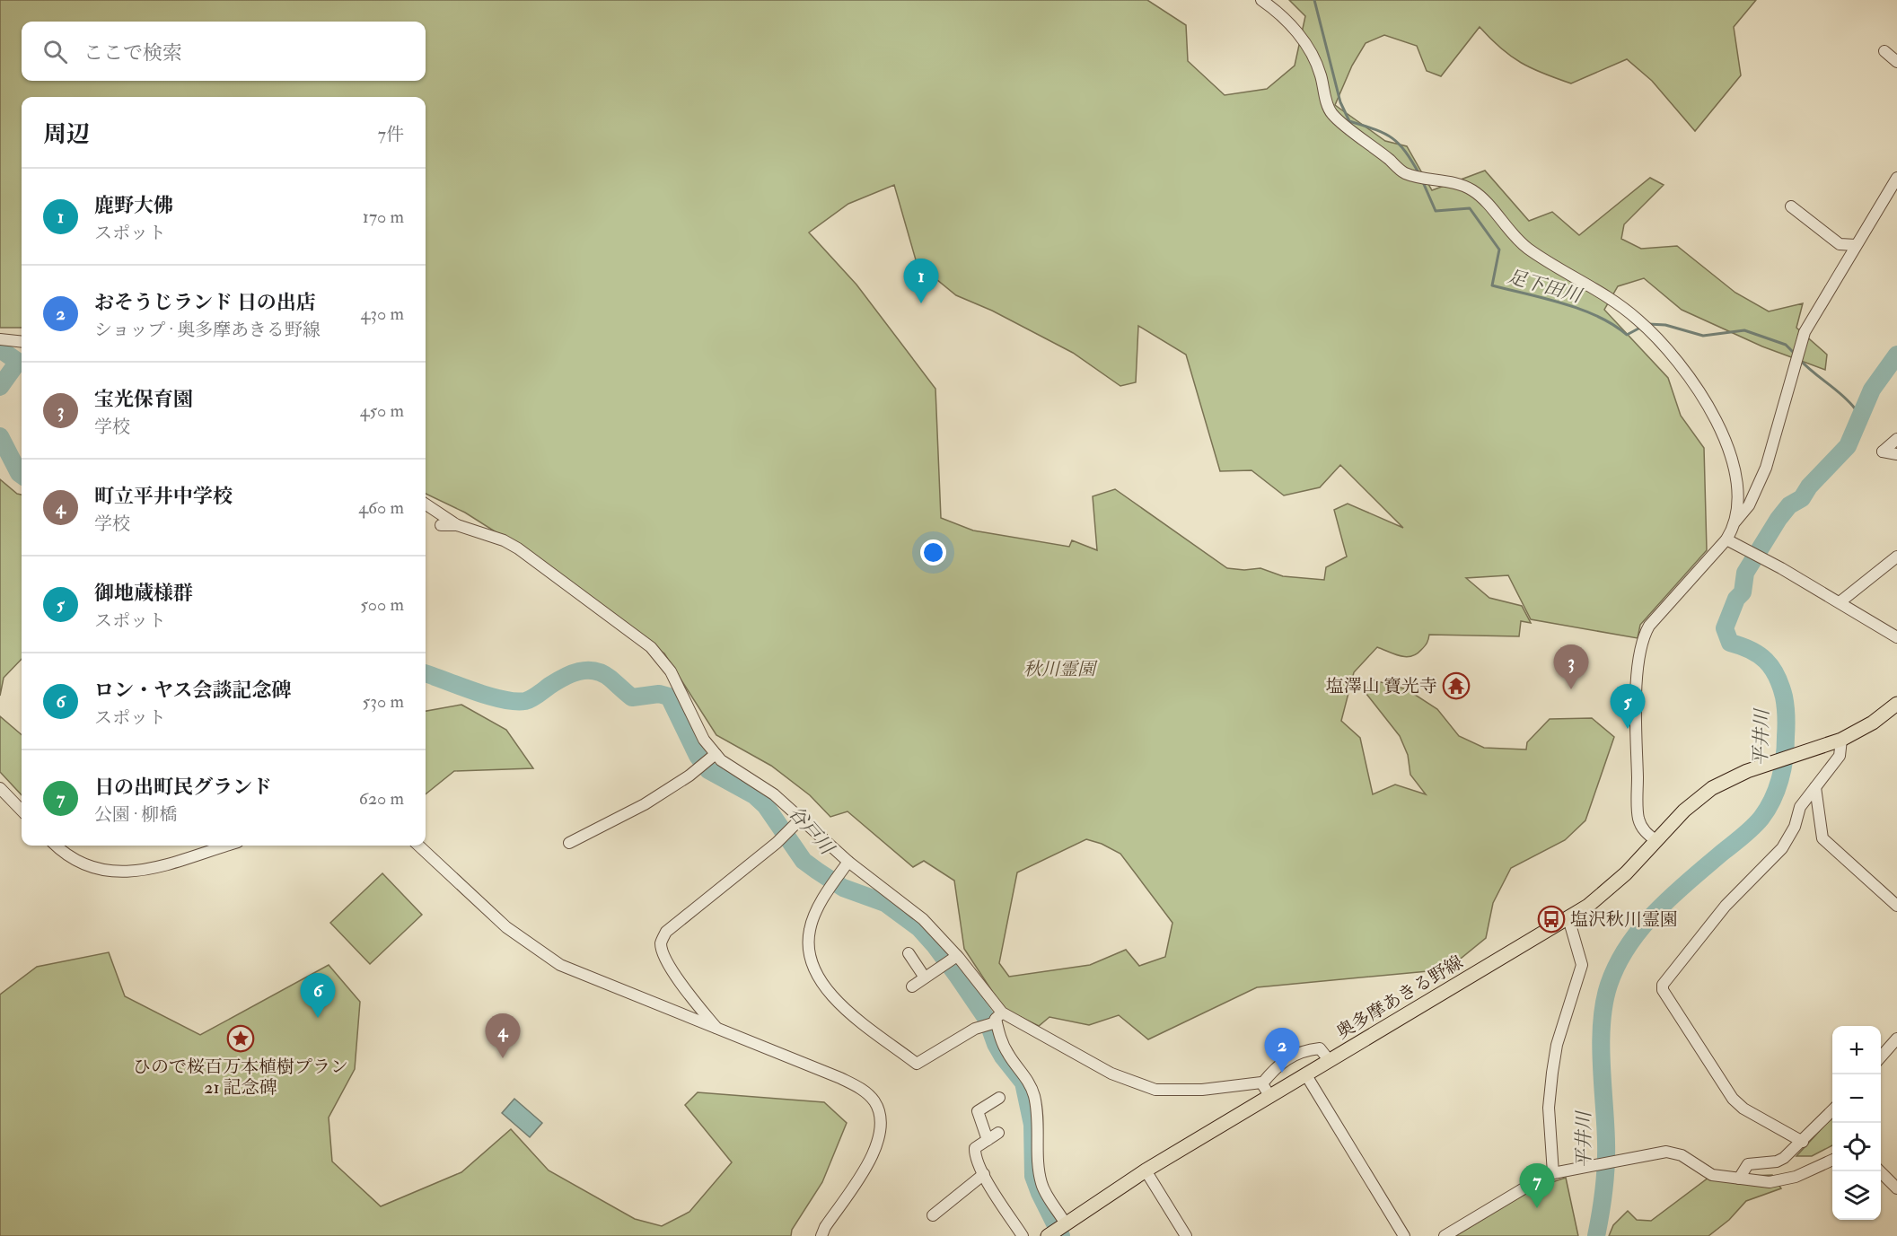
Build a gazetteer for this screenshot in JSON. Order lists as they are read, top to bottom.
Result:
{
  "streets": {
    "main road": ["奥多摩あきる野線"]
  },
  "water": ["足下田川", "平井川", "谷戸川"],
  "parks": ["秋川霊園"],
  "places": {
    "temple": ["塩澤山 寶光寺"],
    "bus stop": ["塩沢秋川霊園"],
    "place": ["ひので桜百万本植樹プラン 21 記念碑"]
  },
  "page": {
    "search": "ここで検索",
    "heading": ["周辺", "7件"],
    "list": [
      {
        "mark": "1",
        "name": "鹿野大佛",
        "note": "スポット",
        "value": "170 m"
      },
      {
        "mark": "2",
        "name": "おそうじランド 日の出店",
        "note": "ショップ · 奥多摩あきる野線",
        "value": "430 m"
      },
      {
        "mark": "3",
        "name": "宝光保育園",
        "note": "学校",
        "value": "450 m"
      },
      {
        "mark": "4",
        "name": "町立平井中学校",
        "note": "学校",
        "value": "460 m"
      },
      {
        "mark": "5",
        "name": "御地蔵様群",
        "note": "スポット",
        "value": "500 m"
      },
      {
        "mark": "6",
        "name": "ロン・ヤス会談記念碑",
        "note": "スポット",
        "value": "530 m"
      },
      {
        "mark": "7",
        "name": "日の出町民グランド",
        "note": "公園 · 柳橋",
        "value": "620 m"
      }
    ],
    "pins": [
      "1",
      "3",
      "5",
      "6",
      "4",
      "2",
      "7"
    ],
    "map_buttons": ["+", "−"]
  }
}
